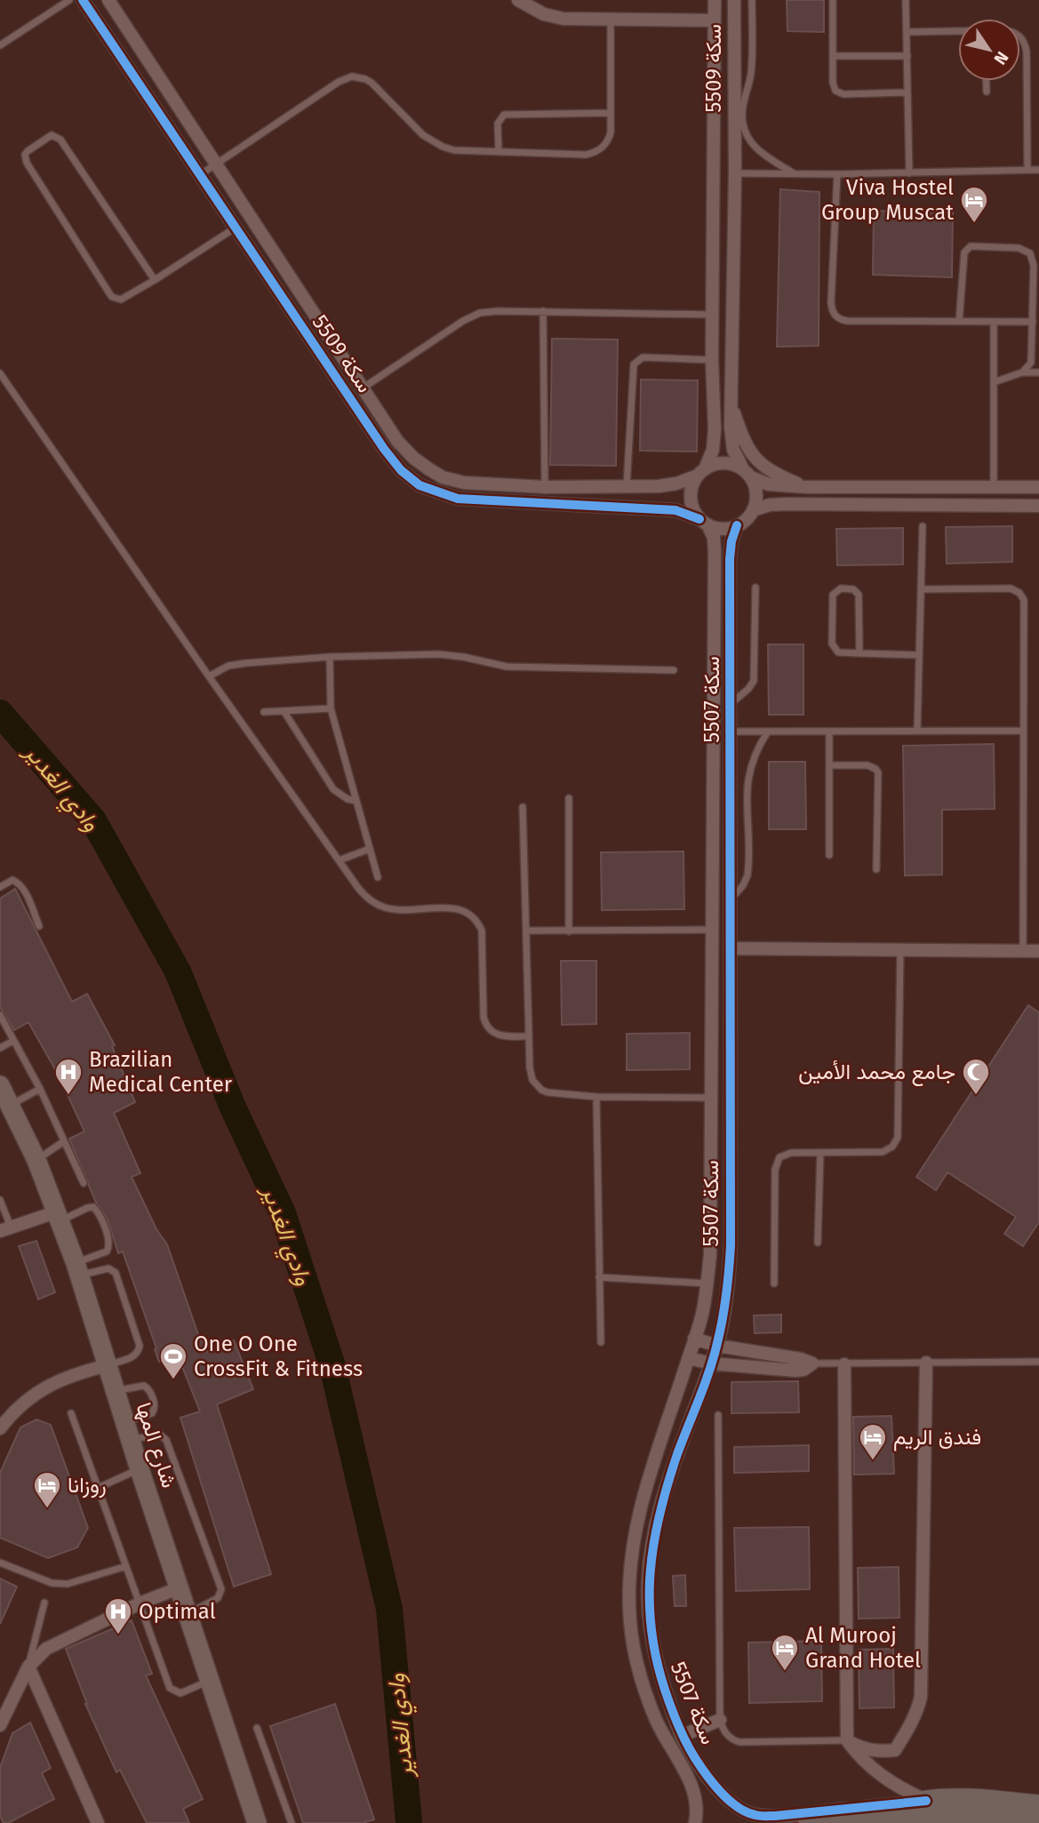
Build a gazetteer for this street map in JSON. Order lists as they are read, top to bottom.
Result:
{
  "streets": {
    "street": ["سكة 5509", "سكة 5507", "شارع المها"]
  },
  "crossings": [
    ["سكة 5509", "سكة 5507"]
  ],
  "water": ["وادي الغدير"],
  "places": {
    "hotel": [
      "Viva Hostel Group Muscat",
      "فندق الريم",
      "روزانا",
      "Al Murooj Grand Hotel"
    ],
    "hospital": ["Brazilian Medical Center", "Optimal"],
    "mosque": ["جامع محمد الأمين"],
    "sports": ["One O One CrossFit & Fitness"]
  },
  "north": "bottom right"
}
